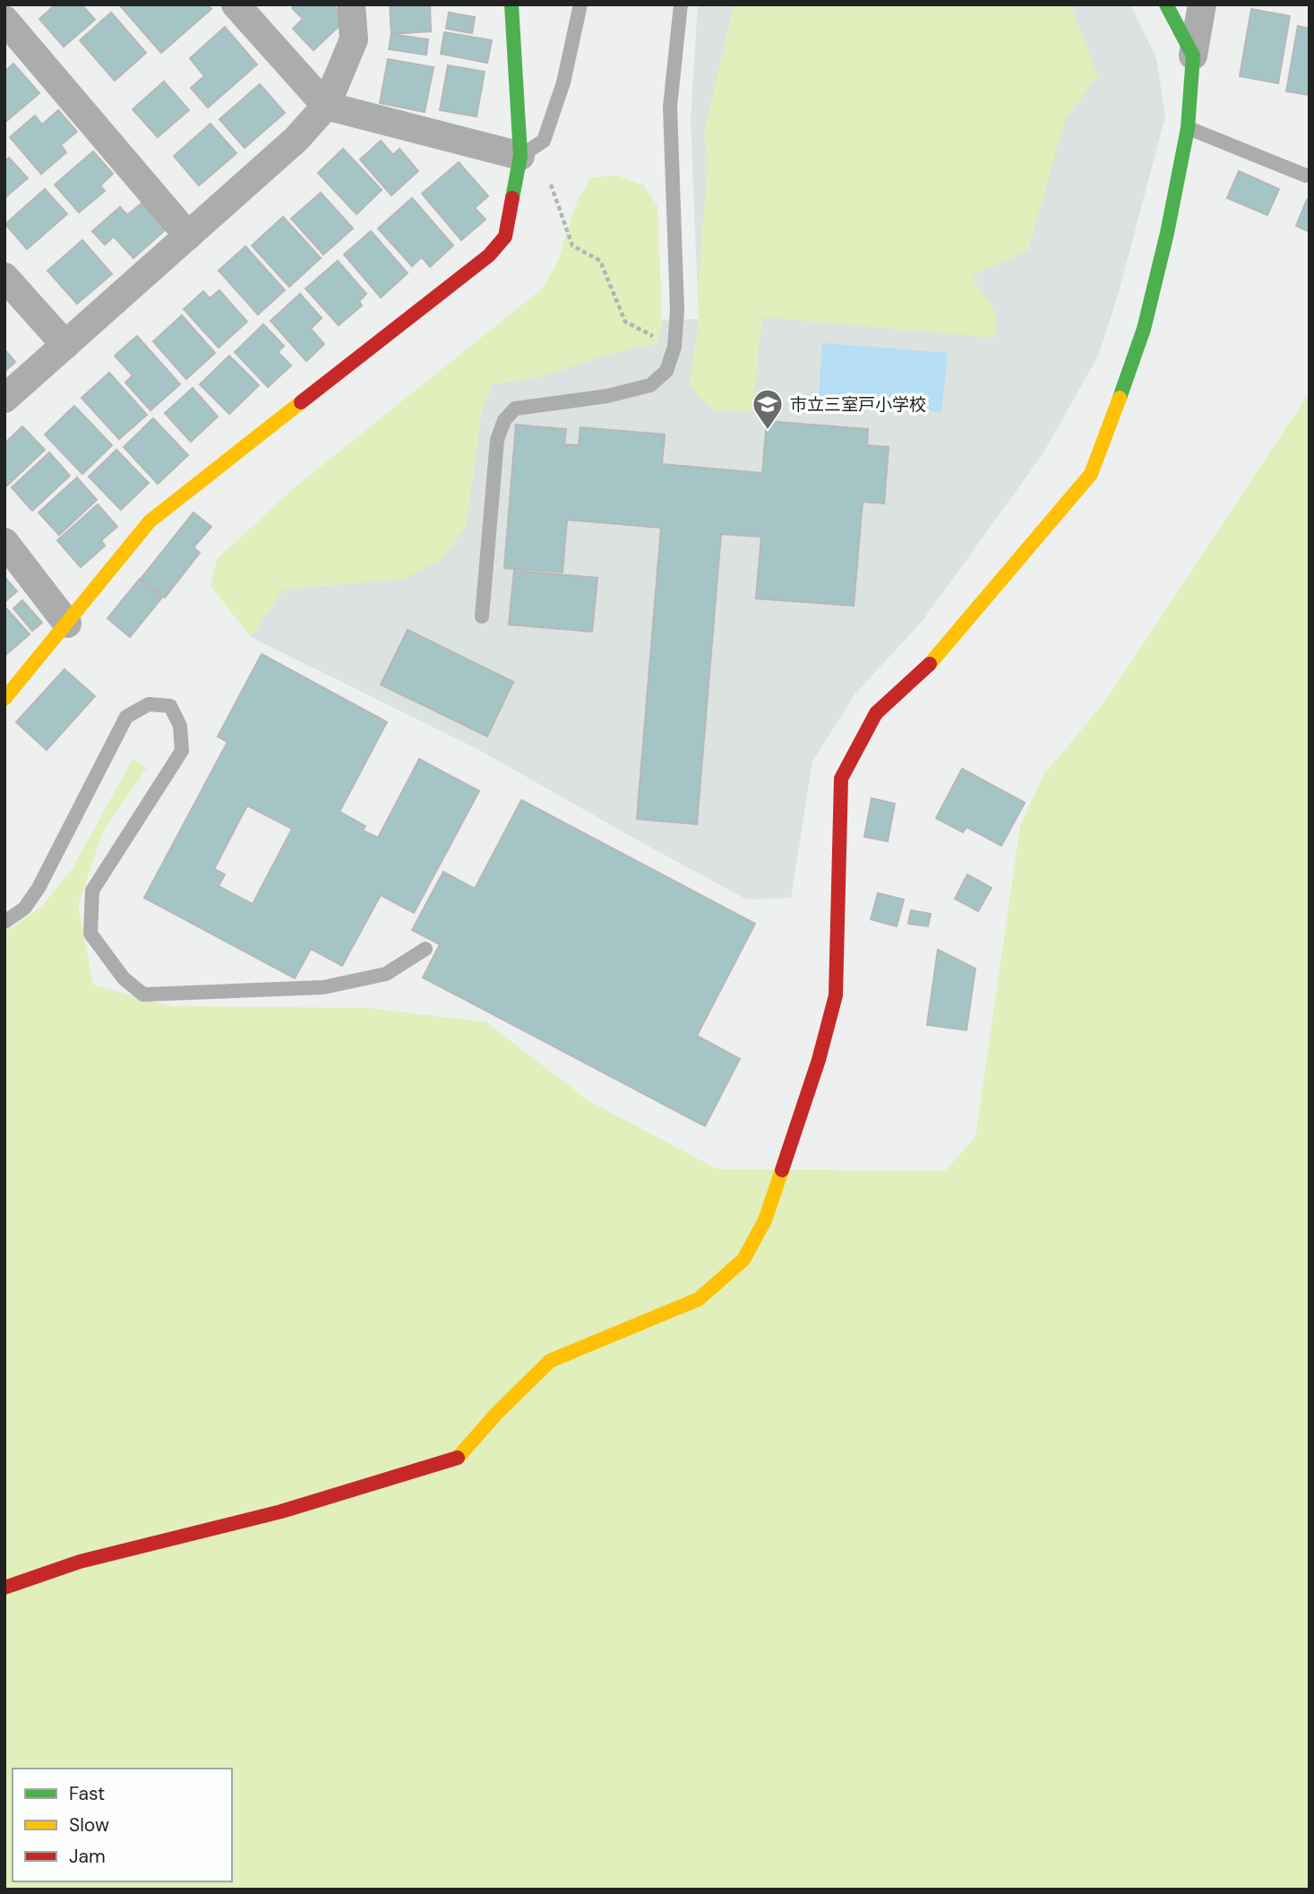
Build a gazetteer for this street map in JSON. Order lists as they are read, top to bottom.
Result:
{
  "places": {
    "school or university": ["市立三室戸小学校"]
  },
  "legend": ["Fast", "Slow", "Jam"]
}
